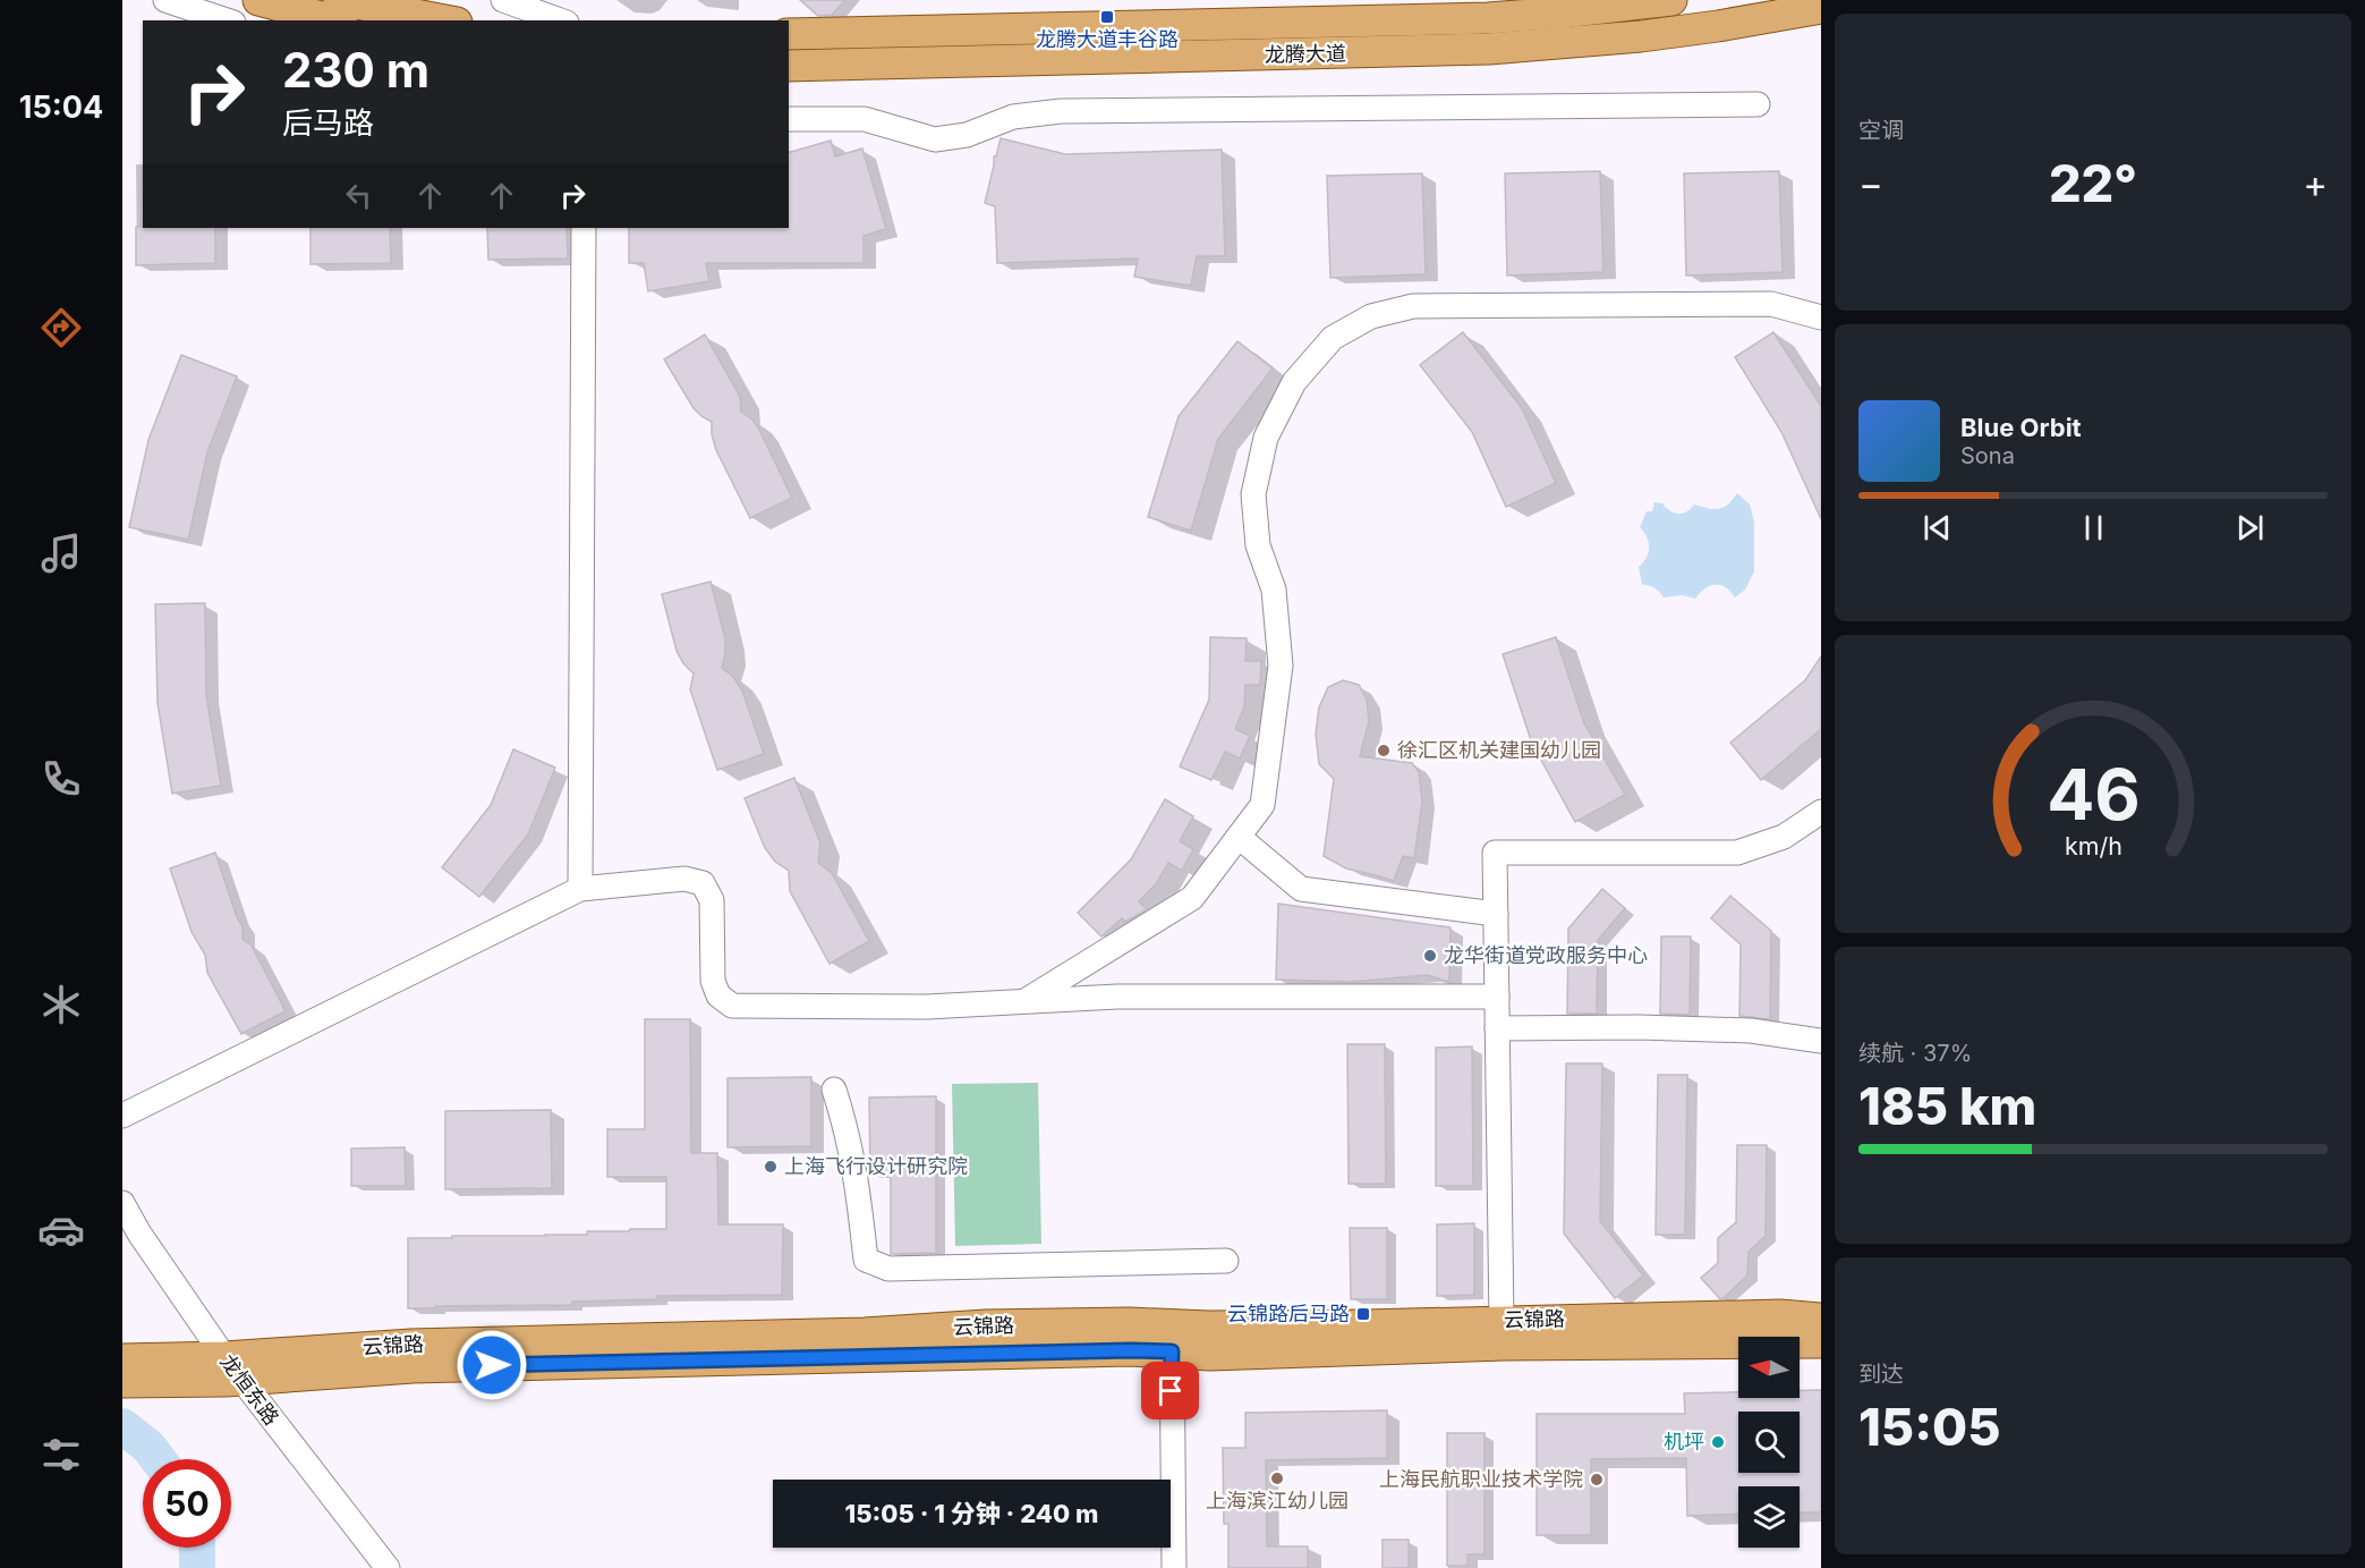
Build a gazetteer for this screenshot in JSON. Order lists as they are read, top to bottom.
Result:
{
  "streets": {
    "main road": ["龙腾大道", "云锦路"],
    "street": ["龙恒东路"]
  },
  "crossings": [
    ["云锦路", "龙恒东路"]
  ],
  "places": {
    "transit": ["龙腾大道丰谷路", "云锦路后马路"],
    "other": [
      "徐汇区机关建国幼儿园",
      "龙华街道党政服务中心",
      "上海飞行设计研究院",
      "机坪",
      "上海滨江幼儿园",
      "上海民航职业技术学院"
    ]
  },
  "north": "left",
  "page": {
    "tabs": "15:04",
    "tile": [
      "空调",
      ["续航 · 37%", "185 km"],
      ["到达", "15:05"]
    ],
    "turn": ["230 m", "后马路"],
    "heat": ["−", "22°", "+"],
    "song": ["Blue Orbit", "Sona"],
    "limit": "50",
    "trip": "15:05 · 1 分钟 · 240 m",
    "gauge": ["46", "km/h"]
  }
}
